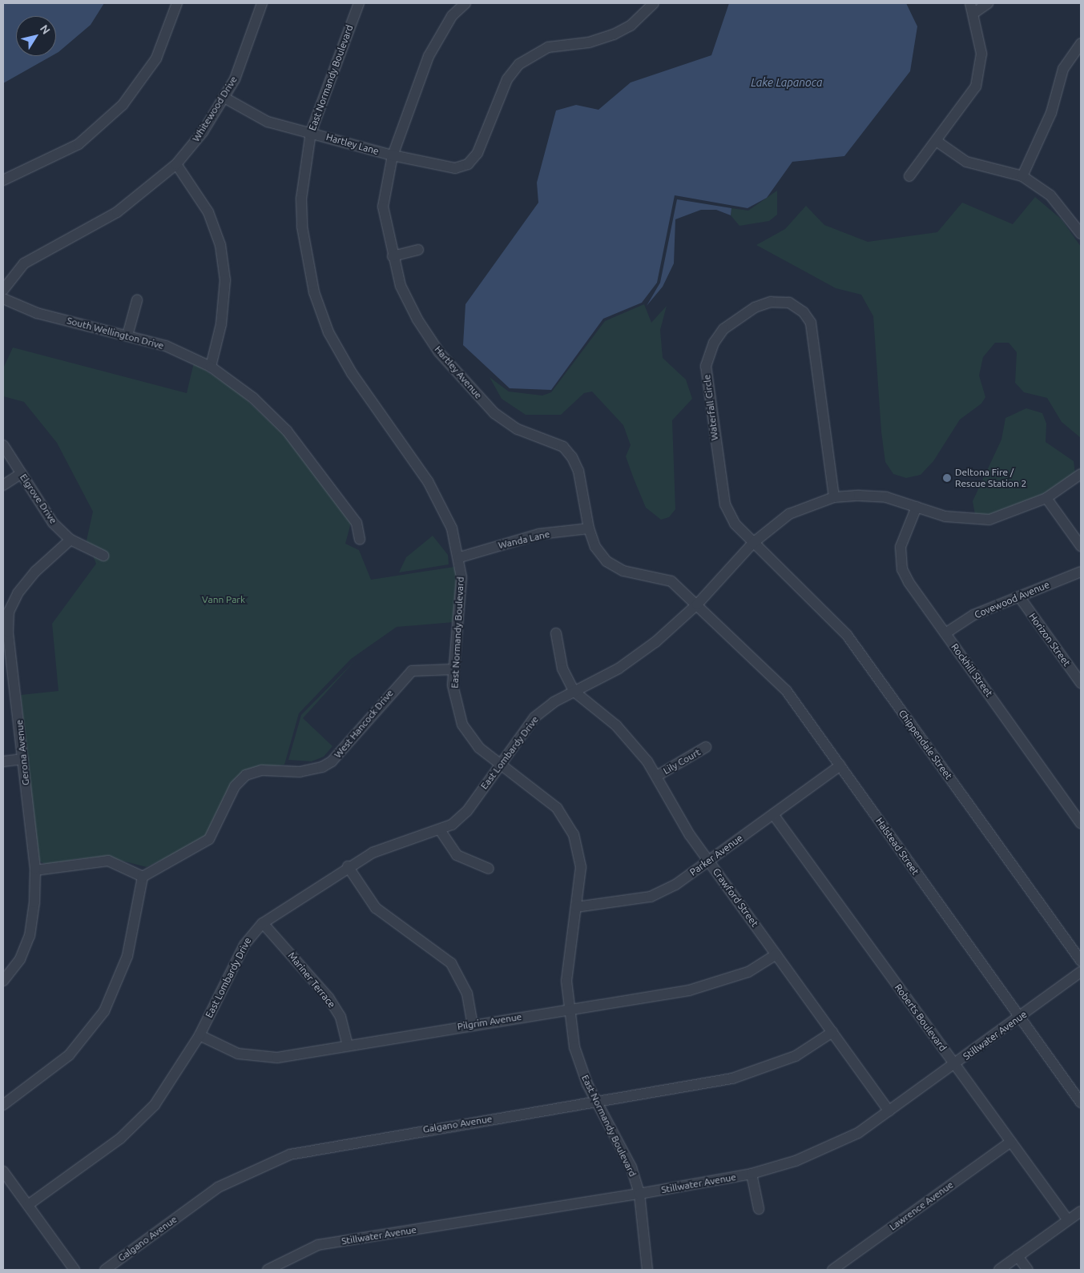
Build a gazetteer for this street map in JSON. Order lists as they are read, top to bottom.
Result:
{
  "streets": {
    "street": [
      "East Normandy Boulevard",
      "Whitewood Drive",
      "Hartley Lane",
      "South Wellington Drive",
      "Hartley Avenue",
      "Waterfall Circle",
      "Elgrove Drive",
      "Wanda Lane",
      "Covewood Avenue",
      "Horizon Street",
      "Rockhill Street",
      "West Hancock Drive",
      "Chippendale Street",
      "Gerona Avenue",
      "East Lombardy Drive",
      "Lily Court",
      "Halstead Street",
      "Parker Avenue",
      "Crawford Street",
      "Mariner Terrace",
      "Roberts Boulevard",
      "Pilgrim Avenue",
      "Stillwater Avenue",
      "Galgano Avenue",
      "Lawrence Avenue"
    ]
  },
  "crossings": [
    ["East Normandy Boulevard", "Hartley Lane"],
    ["East Normandy Boulevard", "Wanda Lane"],
    ["East Normandy Boulevard", "West Hancock Drive"],
    ["East Normandy Boulevard", "East Lombardy Drive"],
    ["East Normandy Boulevard", "Parker Avenue"],
    ["East Normandy Boulevard", "Pilgrim Avenue"],
    ["East Normandy Boulevard", "Stillwater Avenue"],
    ["East Normandy Boulevard", "Galgano Avenue"],
    ["Whitewood Drive", "Hartley Lane"],
    ["Hartley Lane", "Hartley Avenue"],
    ["Hartley Avenue", "Wanda Lane"],
    ["Hartley Avenue", "East Lombardy Drive"],
    ["Hartley Avenue", "Halstead Street"],
    ["Waterfall Circle", "Chippendale Street"],
    ["Waterfall Circle", "East Lombardy Drive"],
    ["Elgrove Drive", "Gerona Avenue"],
    ["Covewood Avenue", "Horizon Street"],
    ["Covewood Avenue", "Rockhill Street"],
    ["Rockhill Street", "East Lombardy Drive"],
    ["Chippendale Street", "East Lombardy Drive"],
    ["East Lombardy Drive", "Halstead Street"],
    ["East Lombardy Drive", "Crawford Street"],
    ["East Lombardy Drive", "Mariner Terrace"],
    ["East Lombardy Drive", "Pilgrim Avenue"],
    ["Lily Court", "Crawford Street"],
    ["Halstead Street", "Parker Avenue"],
    ["Halstead Street", "Stillwater Avenue"],
    ["Parker Avenue", "Crawford Street"],
    ["Parker Avenue", "Roberts Boulevard"],
    ["Crawford Street", "Pilgrim Avenue"],
    ["Crawford Street", "Stillwater Avenue"],
    ["Crawford Street", "Galgano Avenue"],
    ["Mariner Terrace", "Pilgrim Avenue"],
    ["Roberts Boulevard", "Stillwater Avenue"],
    ["Roberts Boulevard", "Lawrence Avenue"]
  ],
  "water": ["Lake Lapanoca"],
  "parks": ["Vann Park"],
  "places": ["Deltona Fire / Rescue Station 2"],
  "north": "top right"
}
